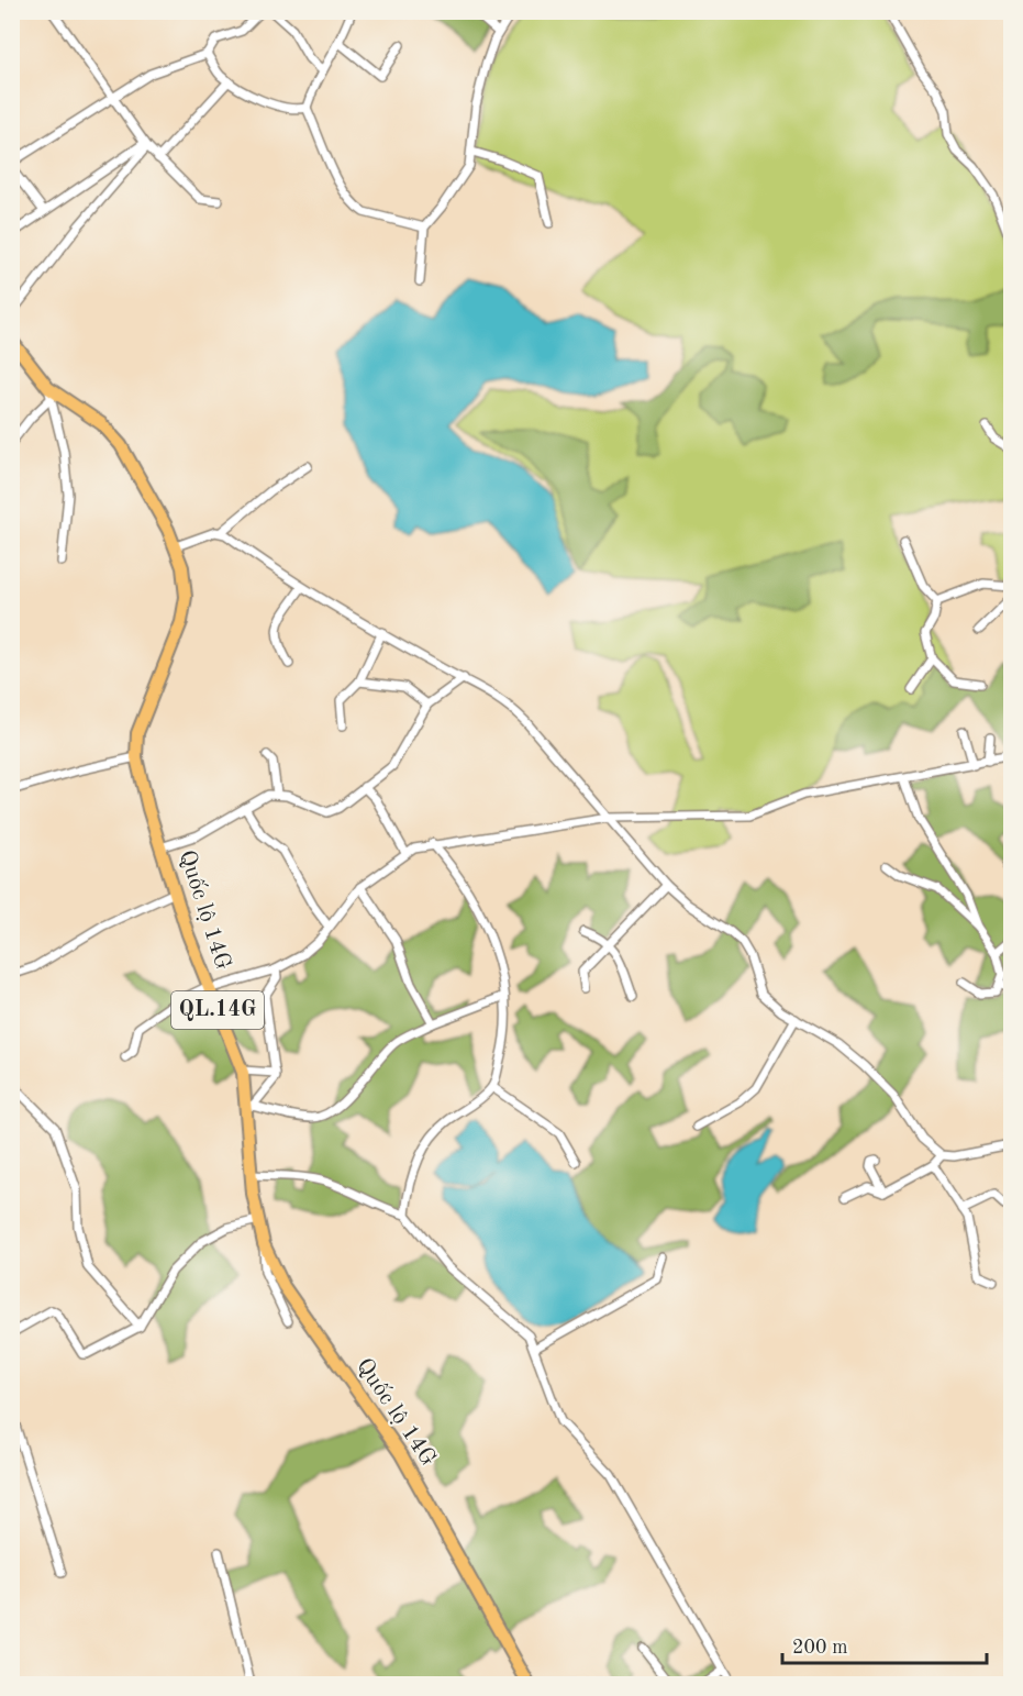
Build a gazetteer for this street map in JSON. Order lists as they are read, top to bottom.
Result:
{
  "streets": {
    "main road": ["Quốc lộ 14G", "QL.14G"]
  },
  "scale_bar": "200 m"
}
